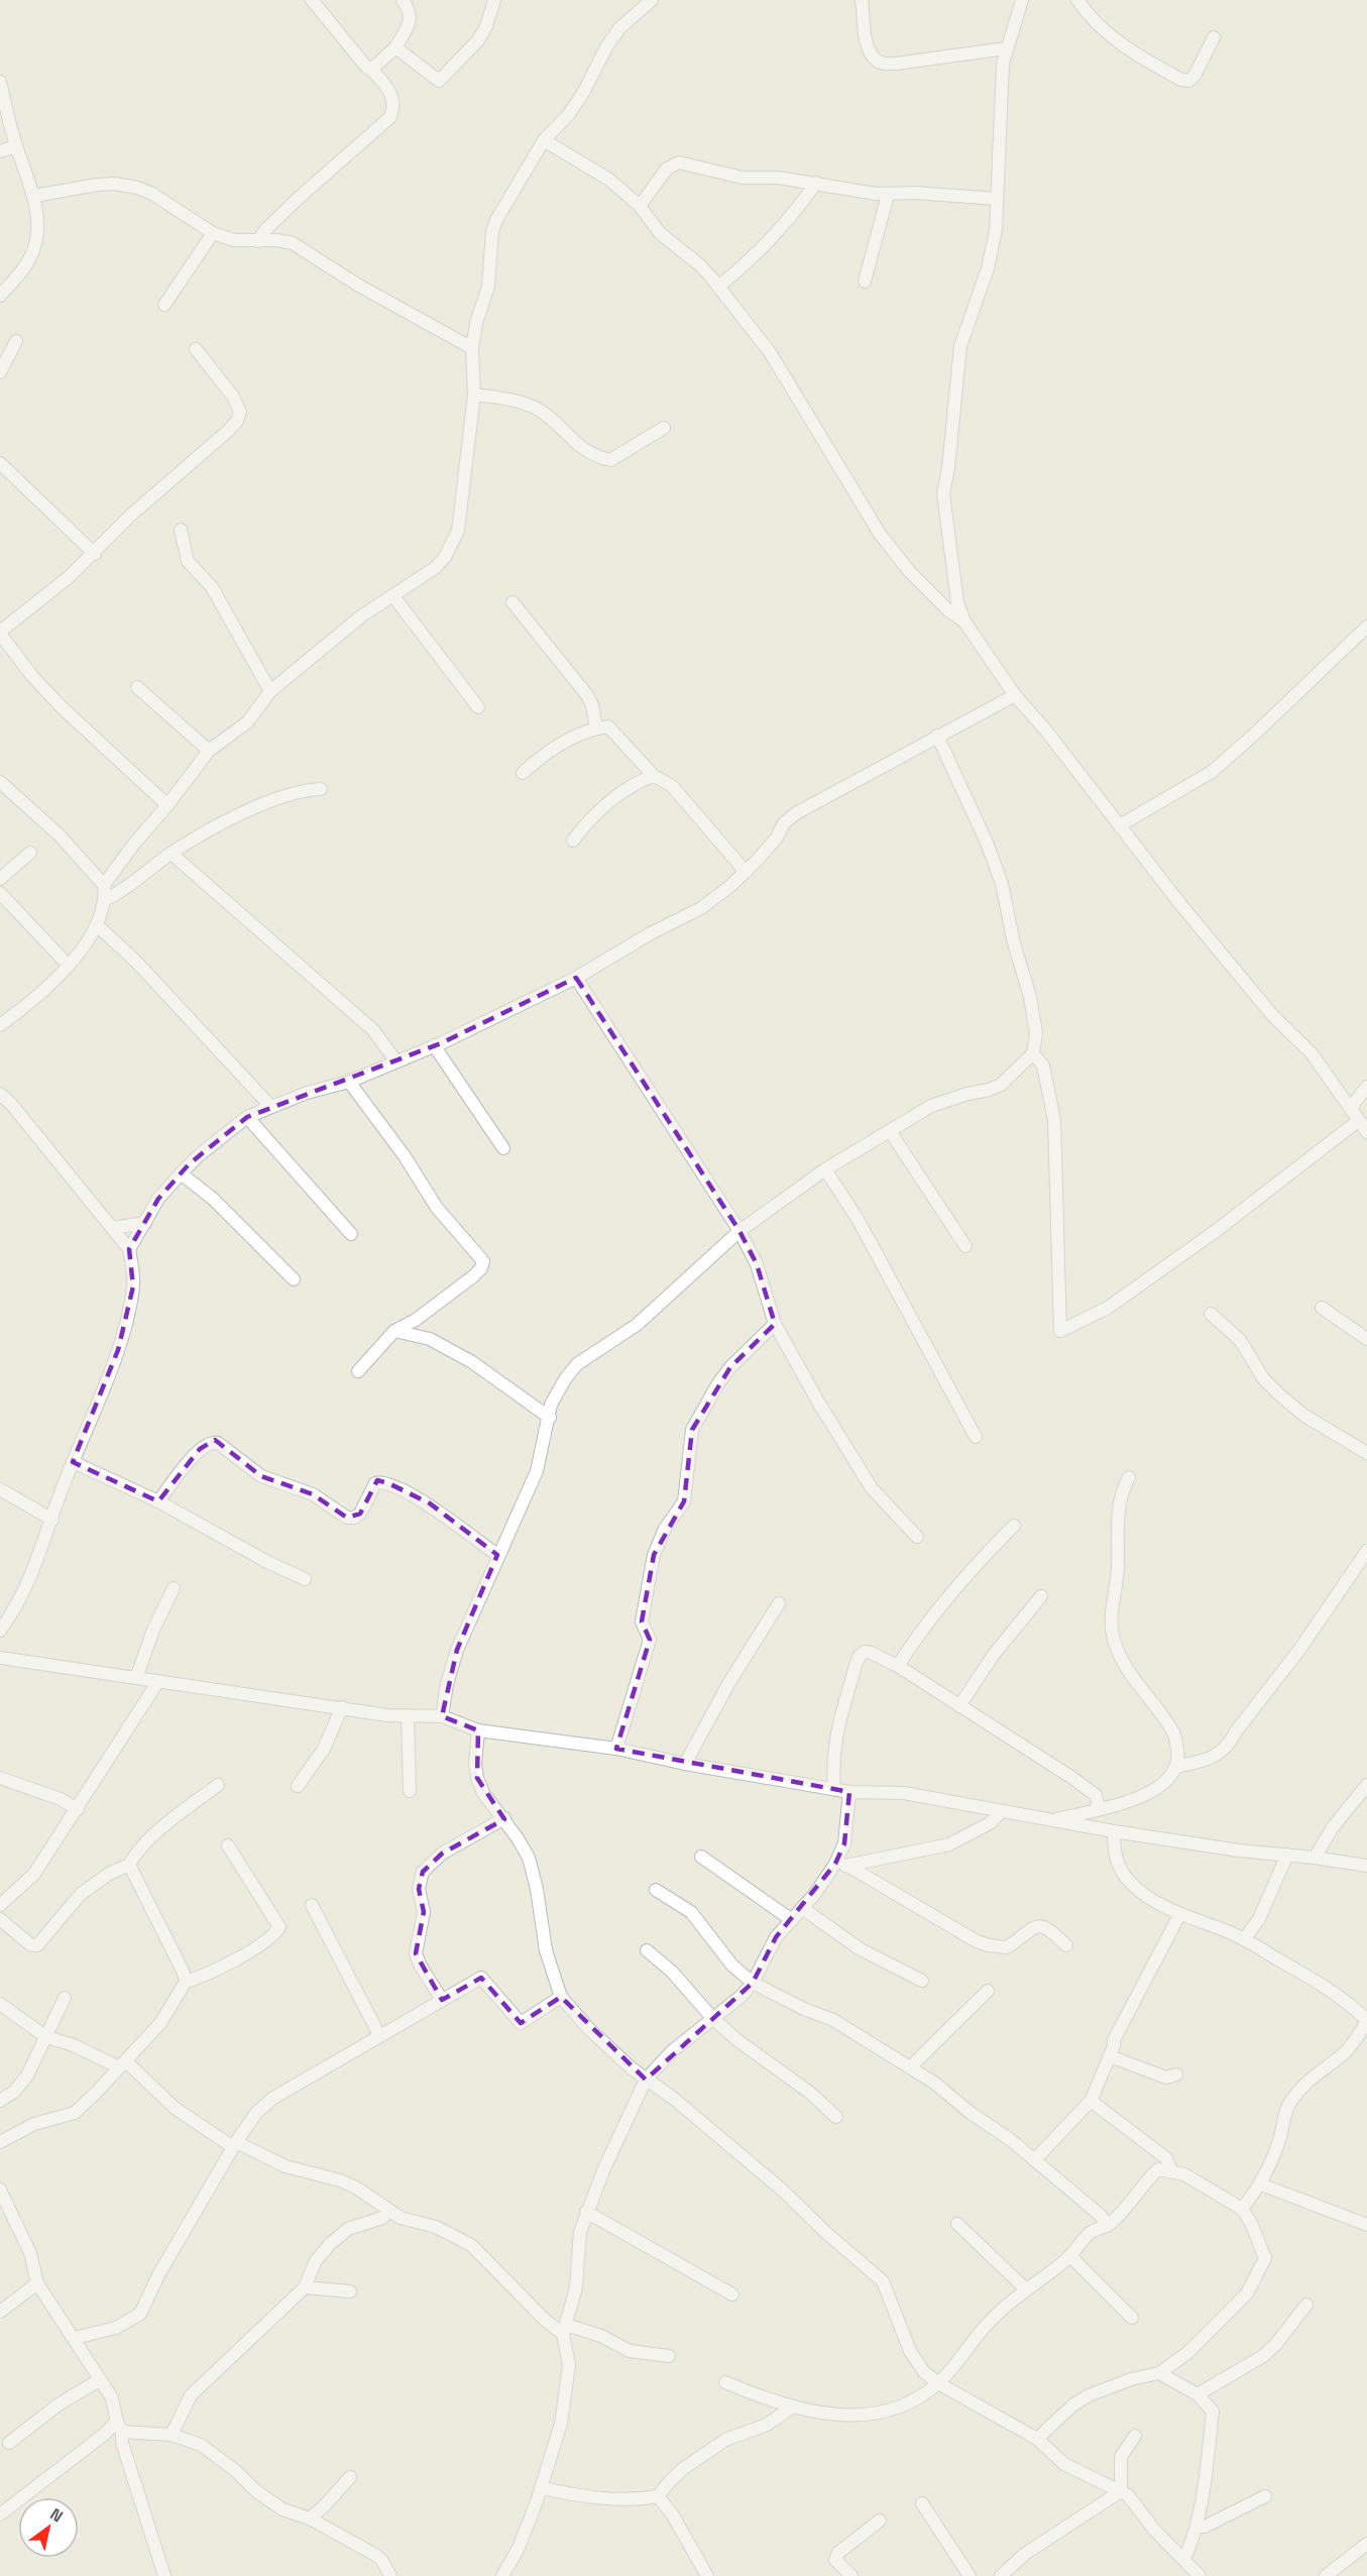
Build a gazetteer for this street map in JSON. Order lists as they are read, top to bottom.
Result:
{
  "north": "top right"
}
